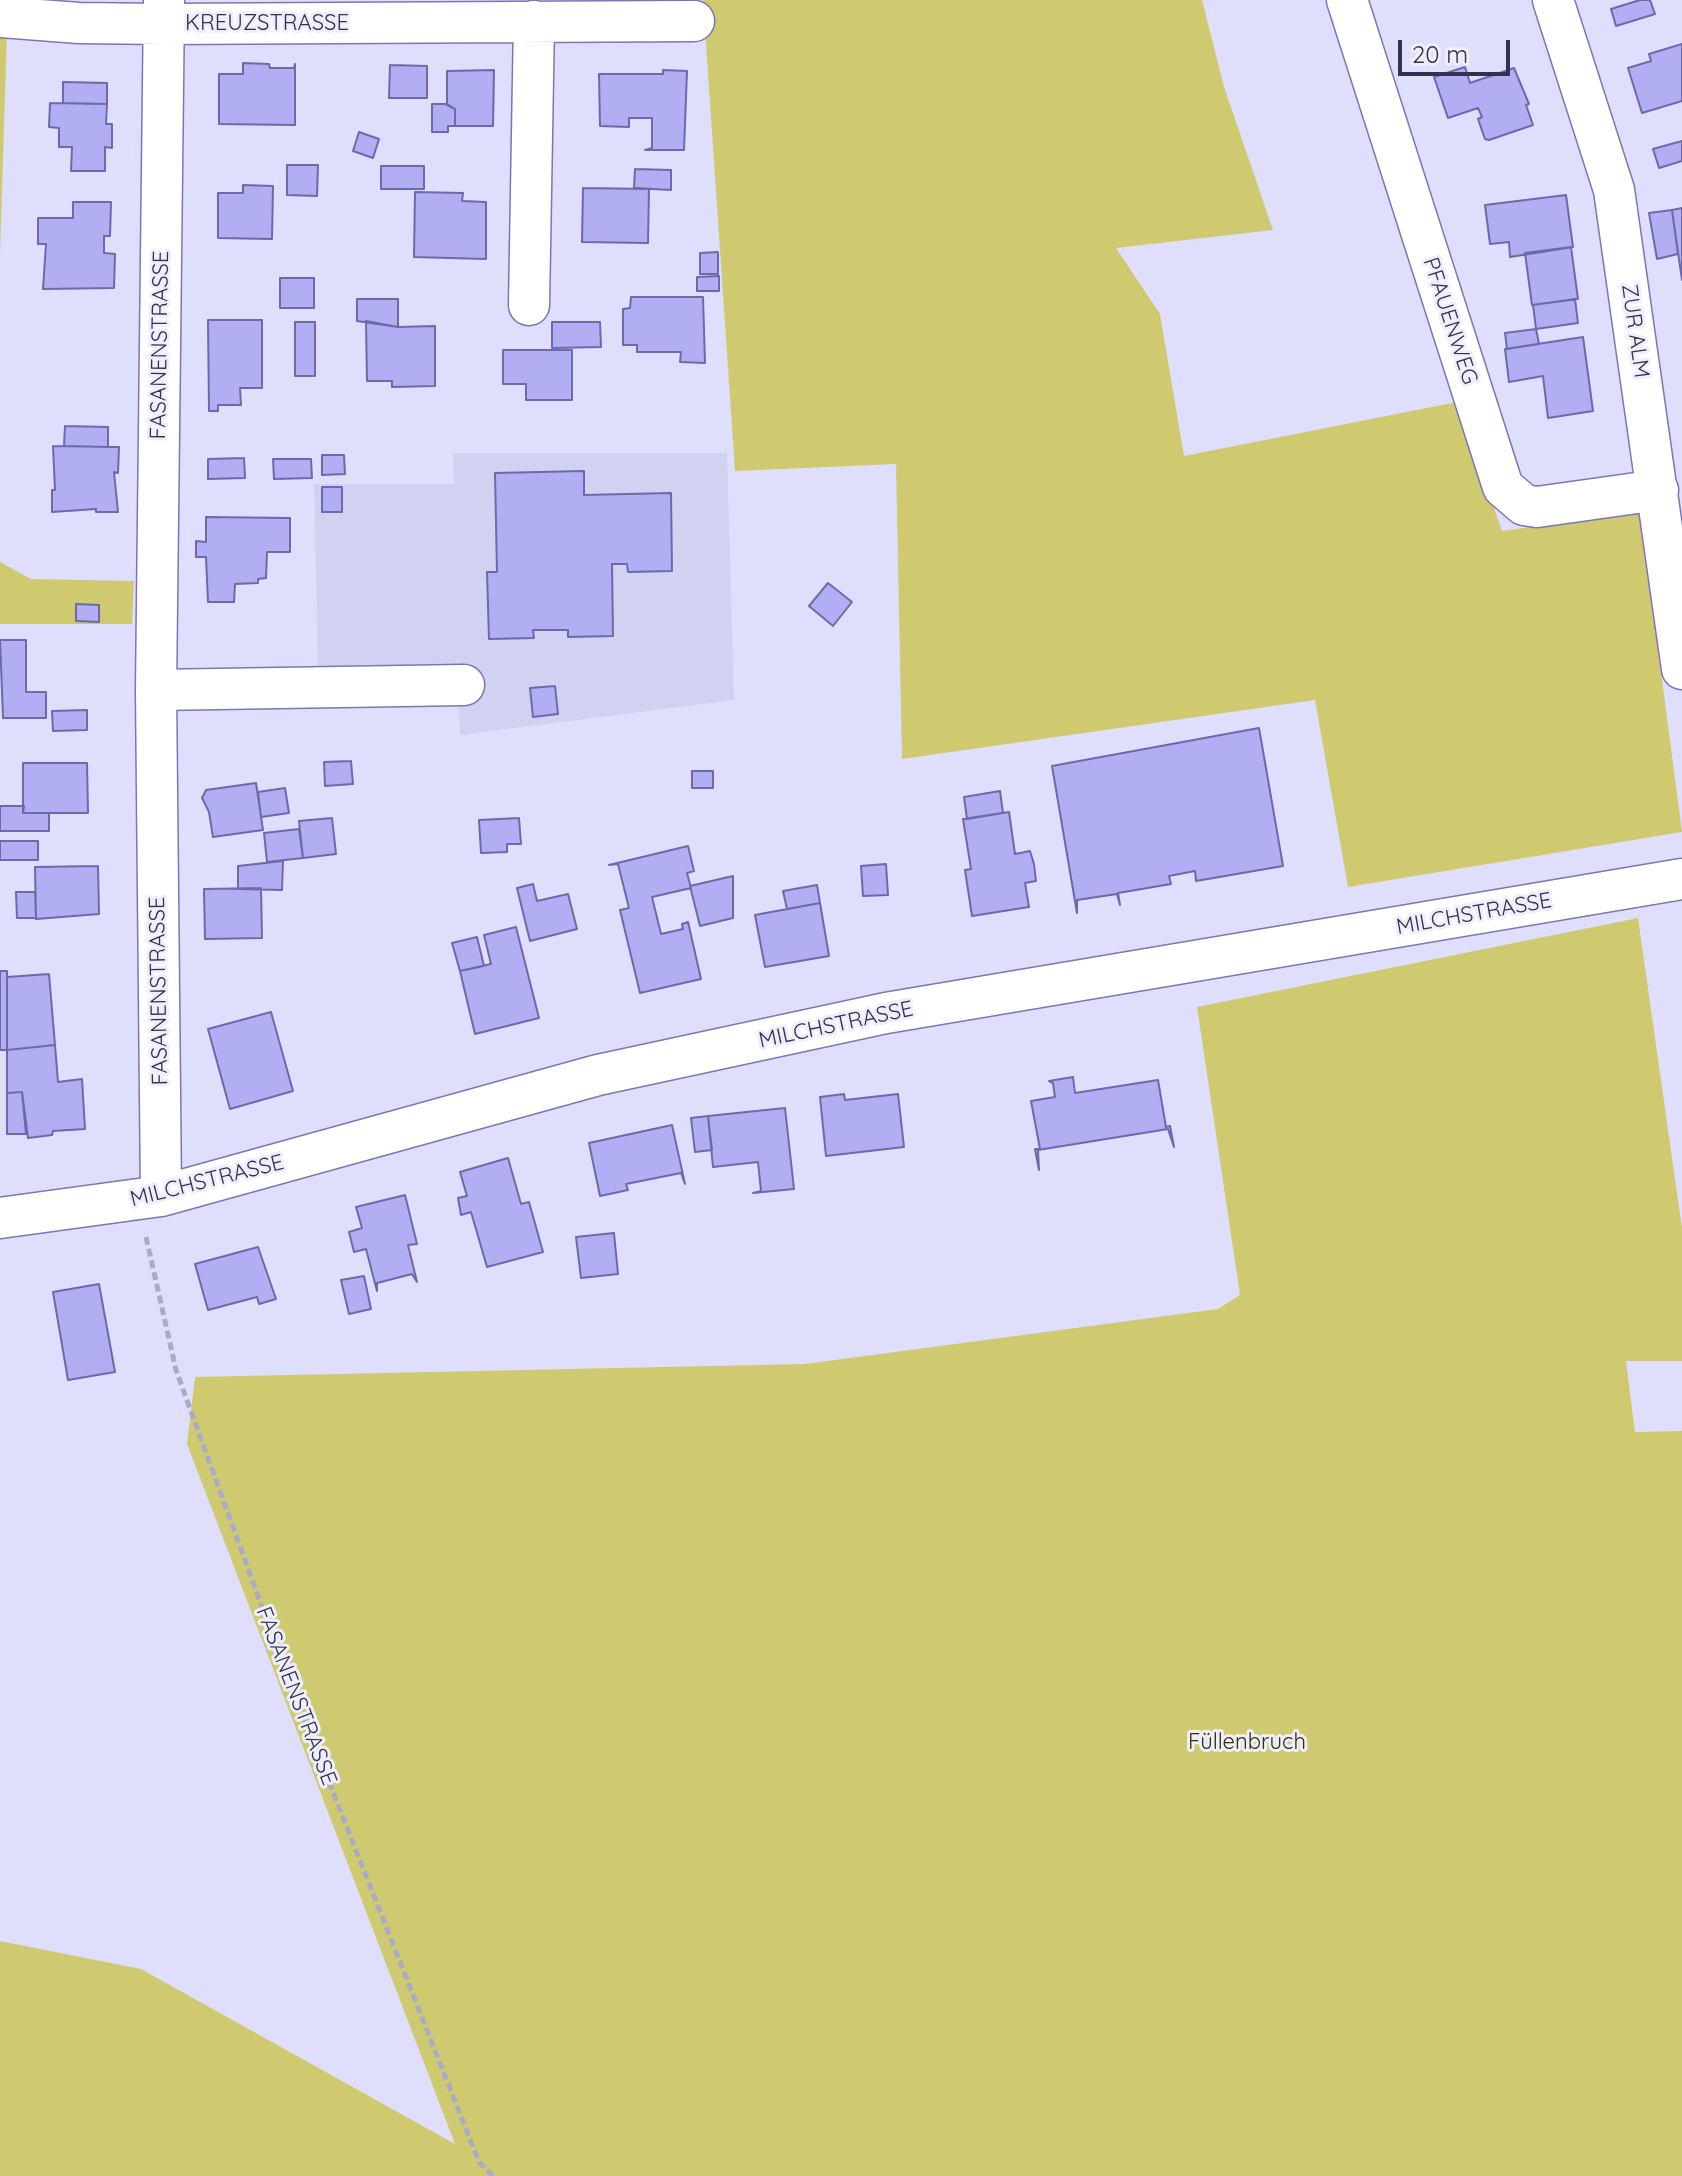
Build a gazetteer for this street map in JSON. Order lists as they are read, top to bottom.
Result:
{
  "streets": {
    "street": [
      "KREUZSTRASSE",
      "PFAUENWEG",
      "ZUR ALM",
      "FASANENSTRASSE",
      "MILCHSTRASSE"
    ]
  },
  "crossings": [
    ["KREUZSTRASSE", "FASANENSTRASSE"],
    ["PFAUENWEG", "ZUR ALM"],
    ["FASANENSTRASSE", "MILCHSTRASSE"]
  ],
  "parks": ["Füllenbruch"],
  "scale_bar": "20 m"
}
